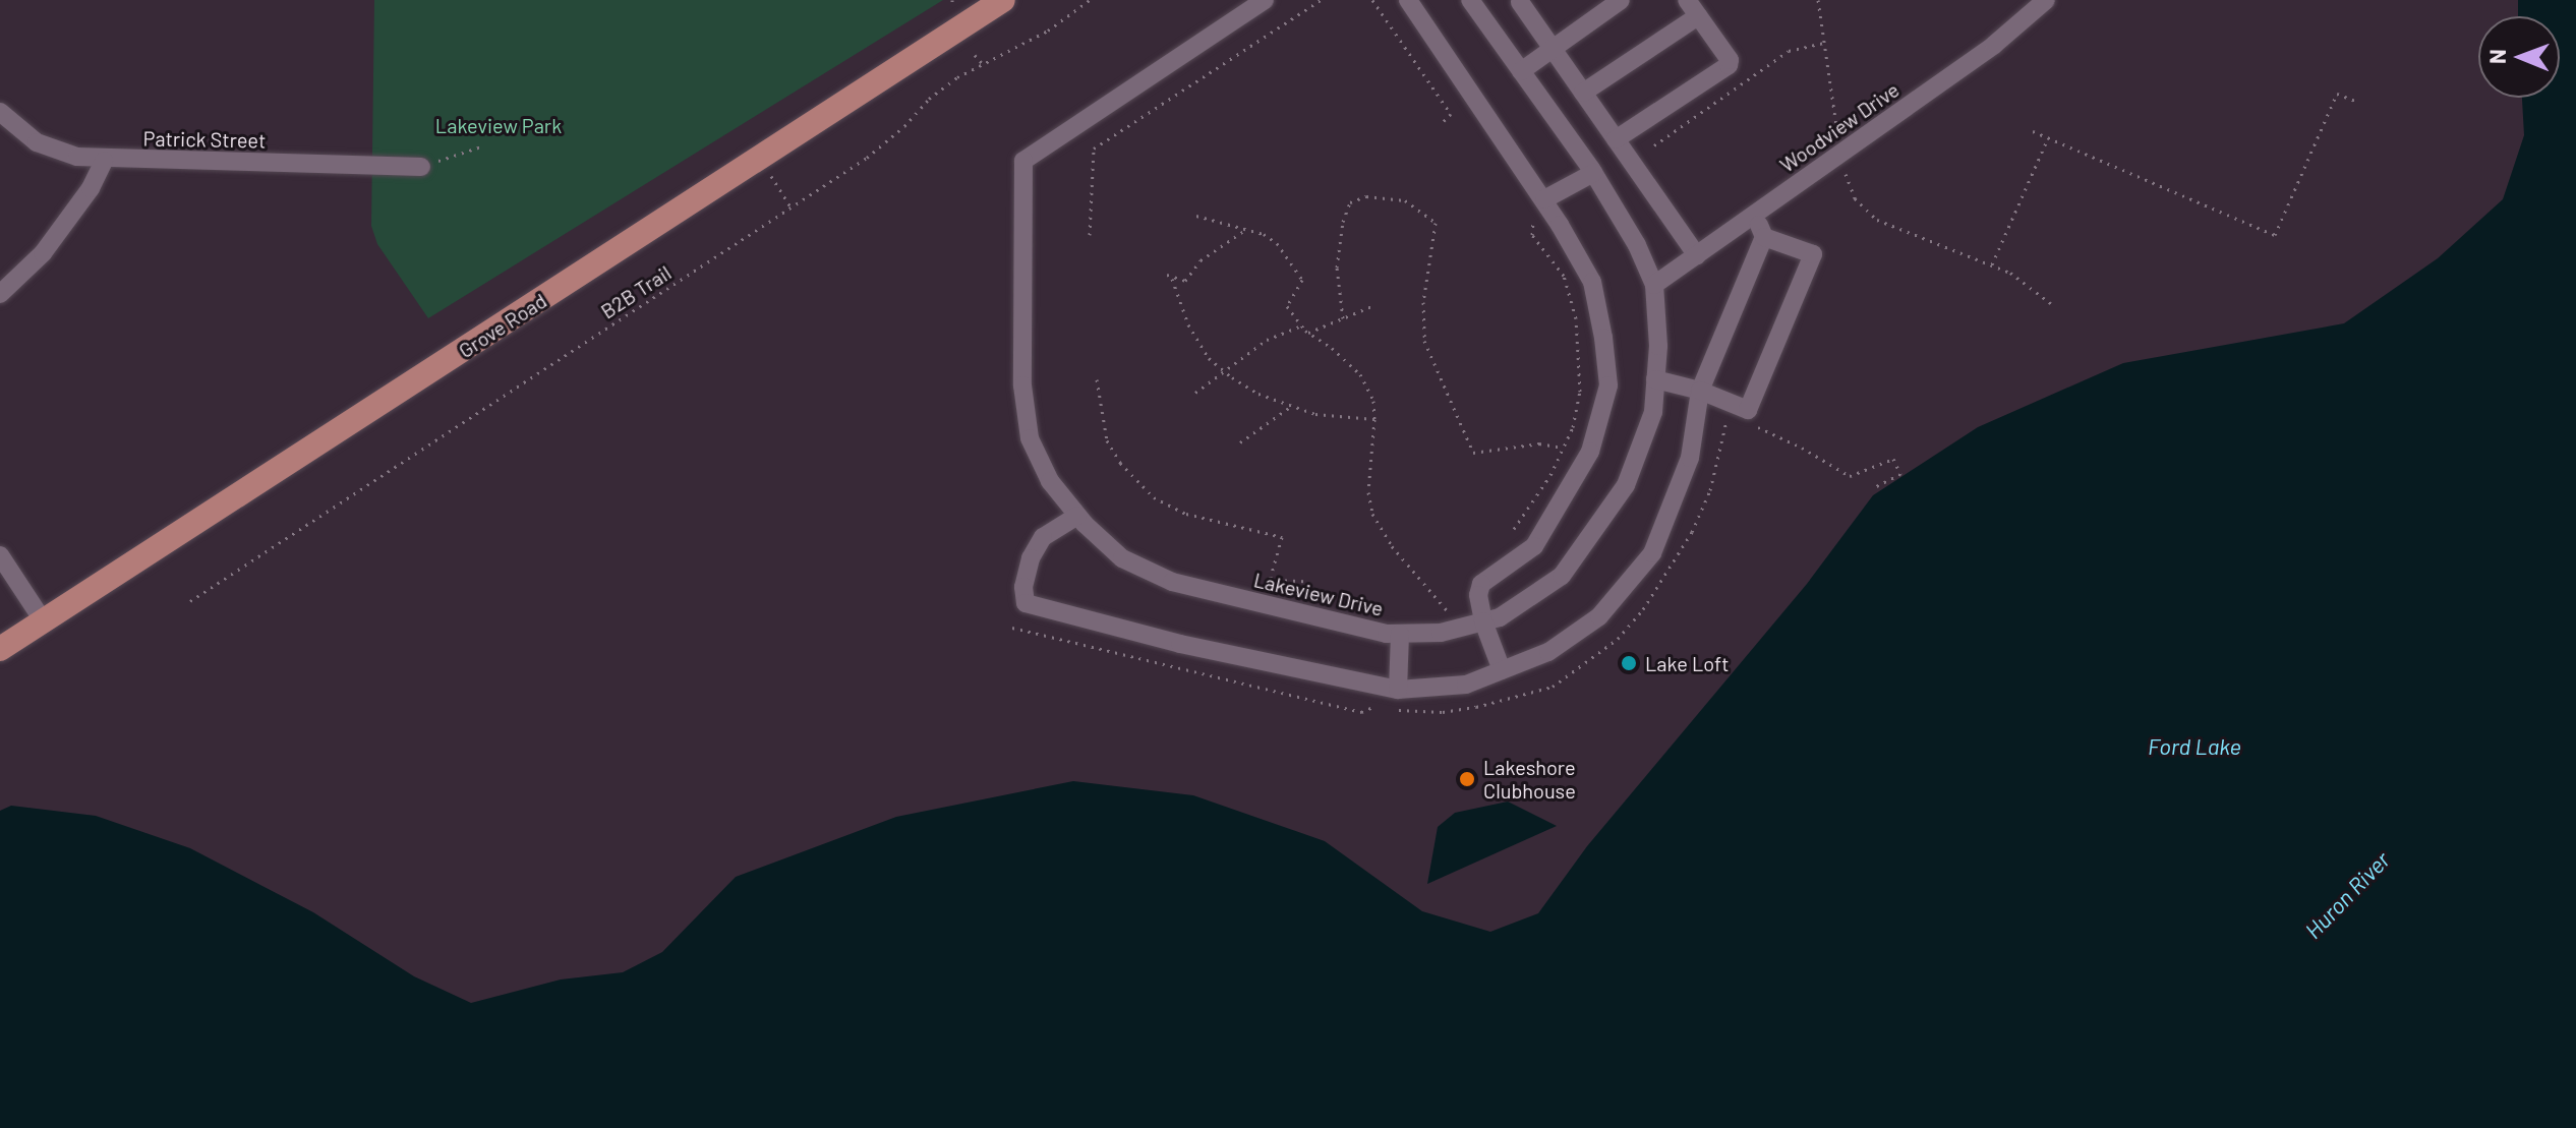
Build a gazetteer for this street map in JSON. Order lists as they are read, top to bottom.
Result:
{
  "streets": {
    "main road": ["Grove Road"],
    "street": ["Woodview Drive", "Patrick Street", "Lakeview Drive"],
    "path": ["B2B Trail"]
  },
  "crossings": [
    ["Woodview Drive", "Lakeview Drive"]
  ],
  "water": ["Ford Lake", "Huron River"],
  "parks": ["Lakeview Park"],
  "places": ["Lake Loft", "Lakeshore Clubhouse"],
  "north": "left"
}
